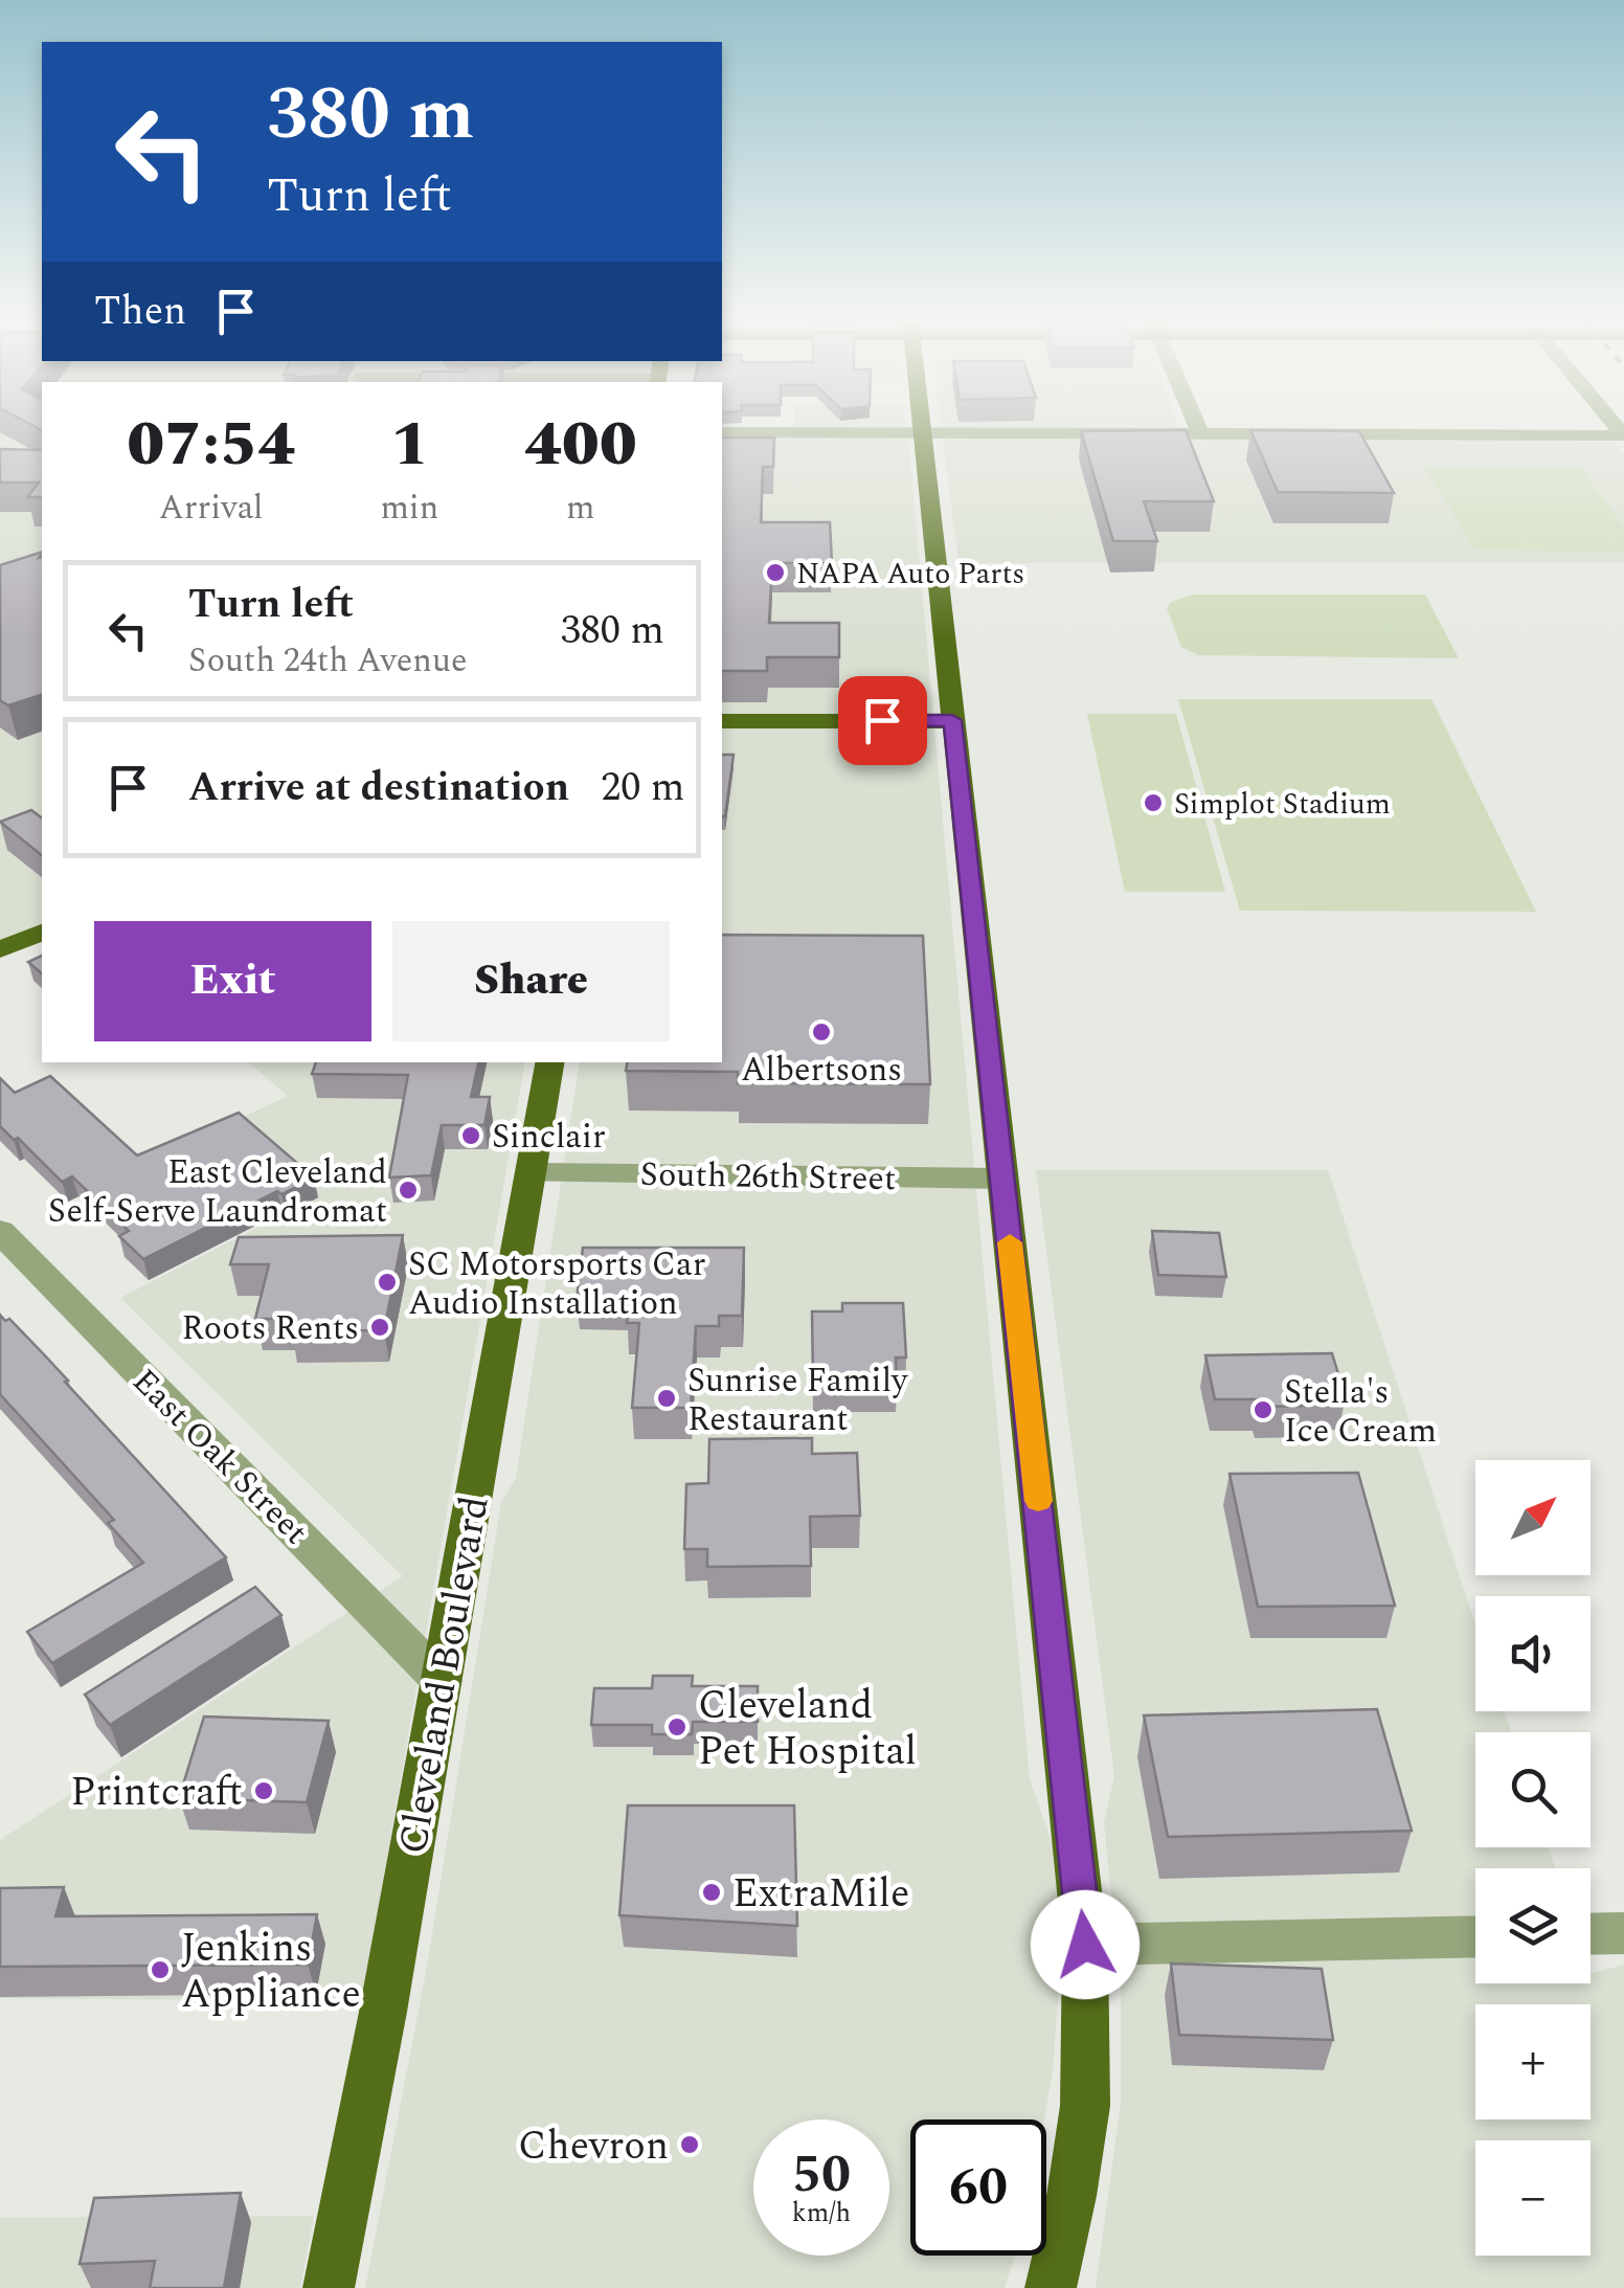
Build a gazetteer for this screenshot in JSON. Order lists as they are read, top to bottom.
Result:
{
  "streets": {
    "main road": ["Cleveland Boulevard"],
    "street": ["South 26th Street", "East Oak Street"]
  },
  "crossings": [
    ["South 26th Street", "Cleveland Boulevard"],
    ["East Oak Street", "Cleveland Boulevard"]
  ],
  "places": [
    "NAPA Auto Parts",
    "Simplot Stadium",
    "Albertsons",
    "Sinclair",
    "East Cleveland Self-Serve Laundromat",
    "SC Motorsports Car Audio Installation",
    "Roots Rents",
    "Sunrise Family Restaurant",
    "Stella's Ice Cream",
    "Cleveland Pet Hospital",
    "Printcraft",
    "ExtraMile",
    "Jenkins Appliance",
    "Chevron"
  ],
  "north": "top right",
  "page": {
    "turn": ["380 m", "Turn left"],
    "then": "Then",
    "eta": [
      "07:54",
      "Arrival",
      "1",
      "min",
      "400",
      "m"
    ],
    "list": [
      {
        "name": "Turn left",
        "note": "South 24th Avenue",
        "value": "380 m"
      },
      {
        "name": "Arrive at destination",
        "value": "20 m"
      }
    ],
    "buttons": ["Exit", "Share"],
    "map_buttons": ["+", "−"],
    "speed": "50 km/h",
    "limit": "60"
  }
}
